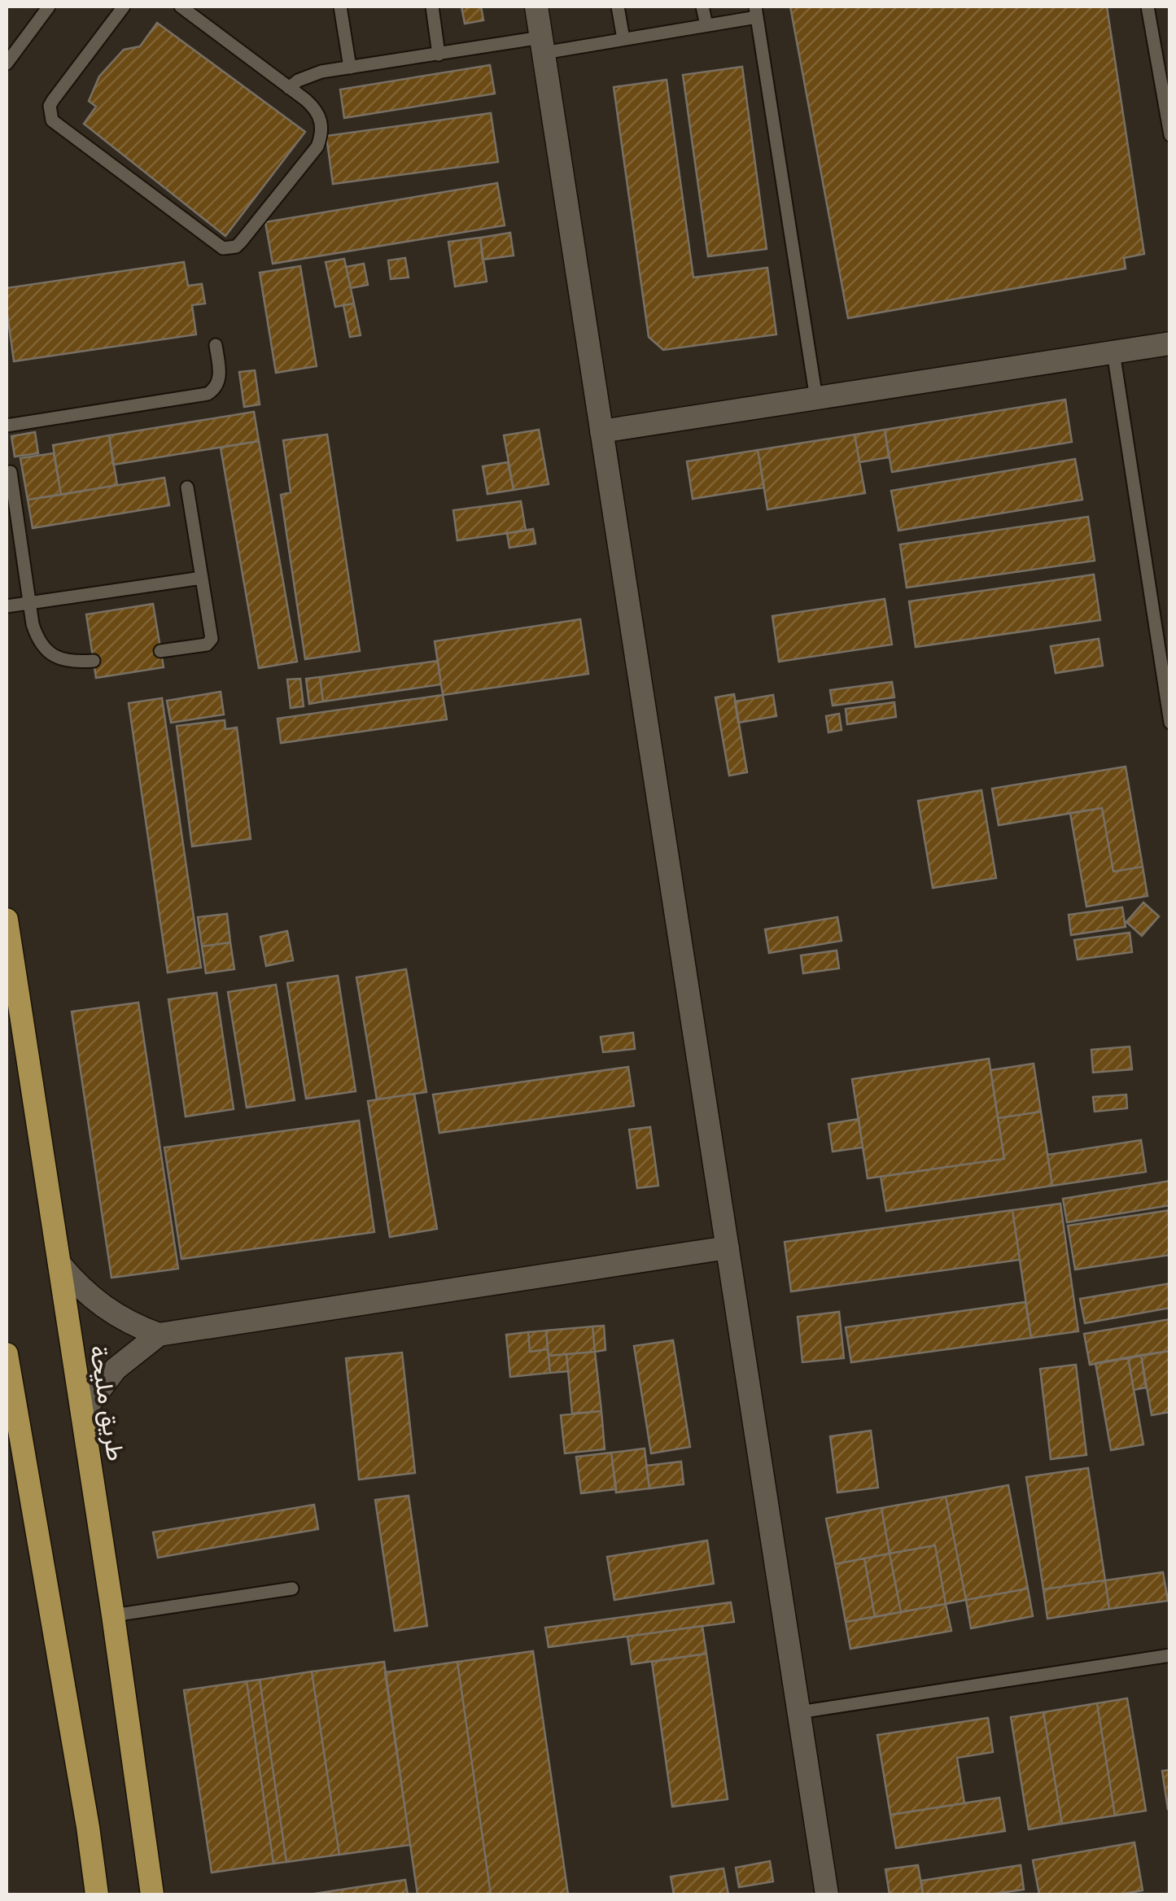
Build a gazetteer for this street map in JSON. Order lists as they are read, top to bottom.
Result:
{
  "streets": {
    "main road": ["طريق مليحة"]
  }
}
